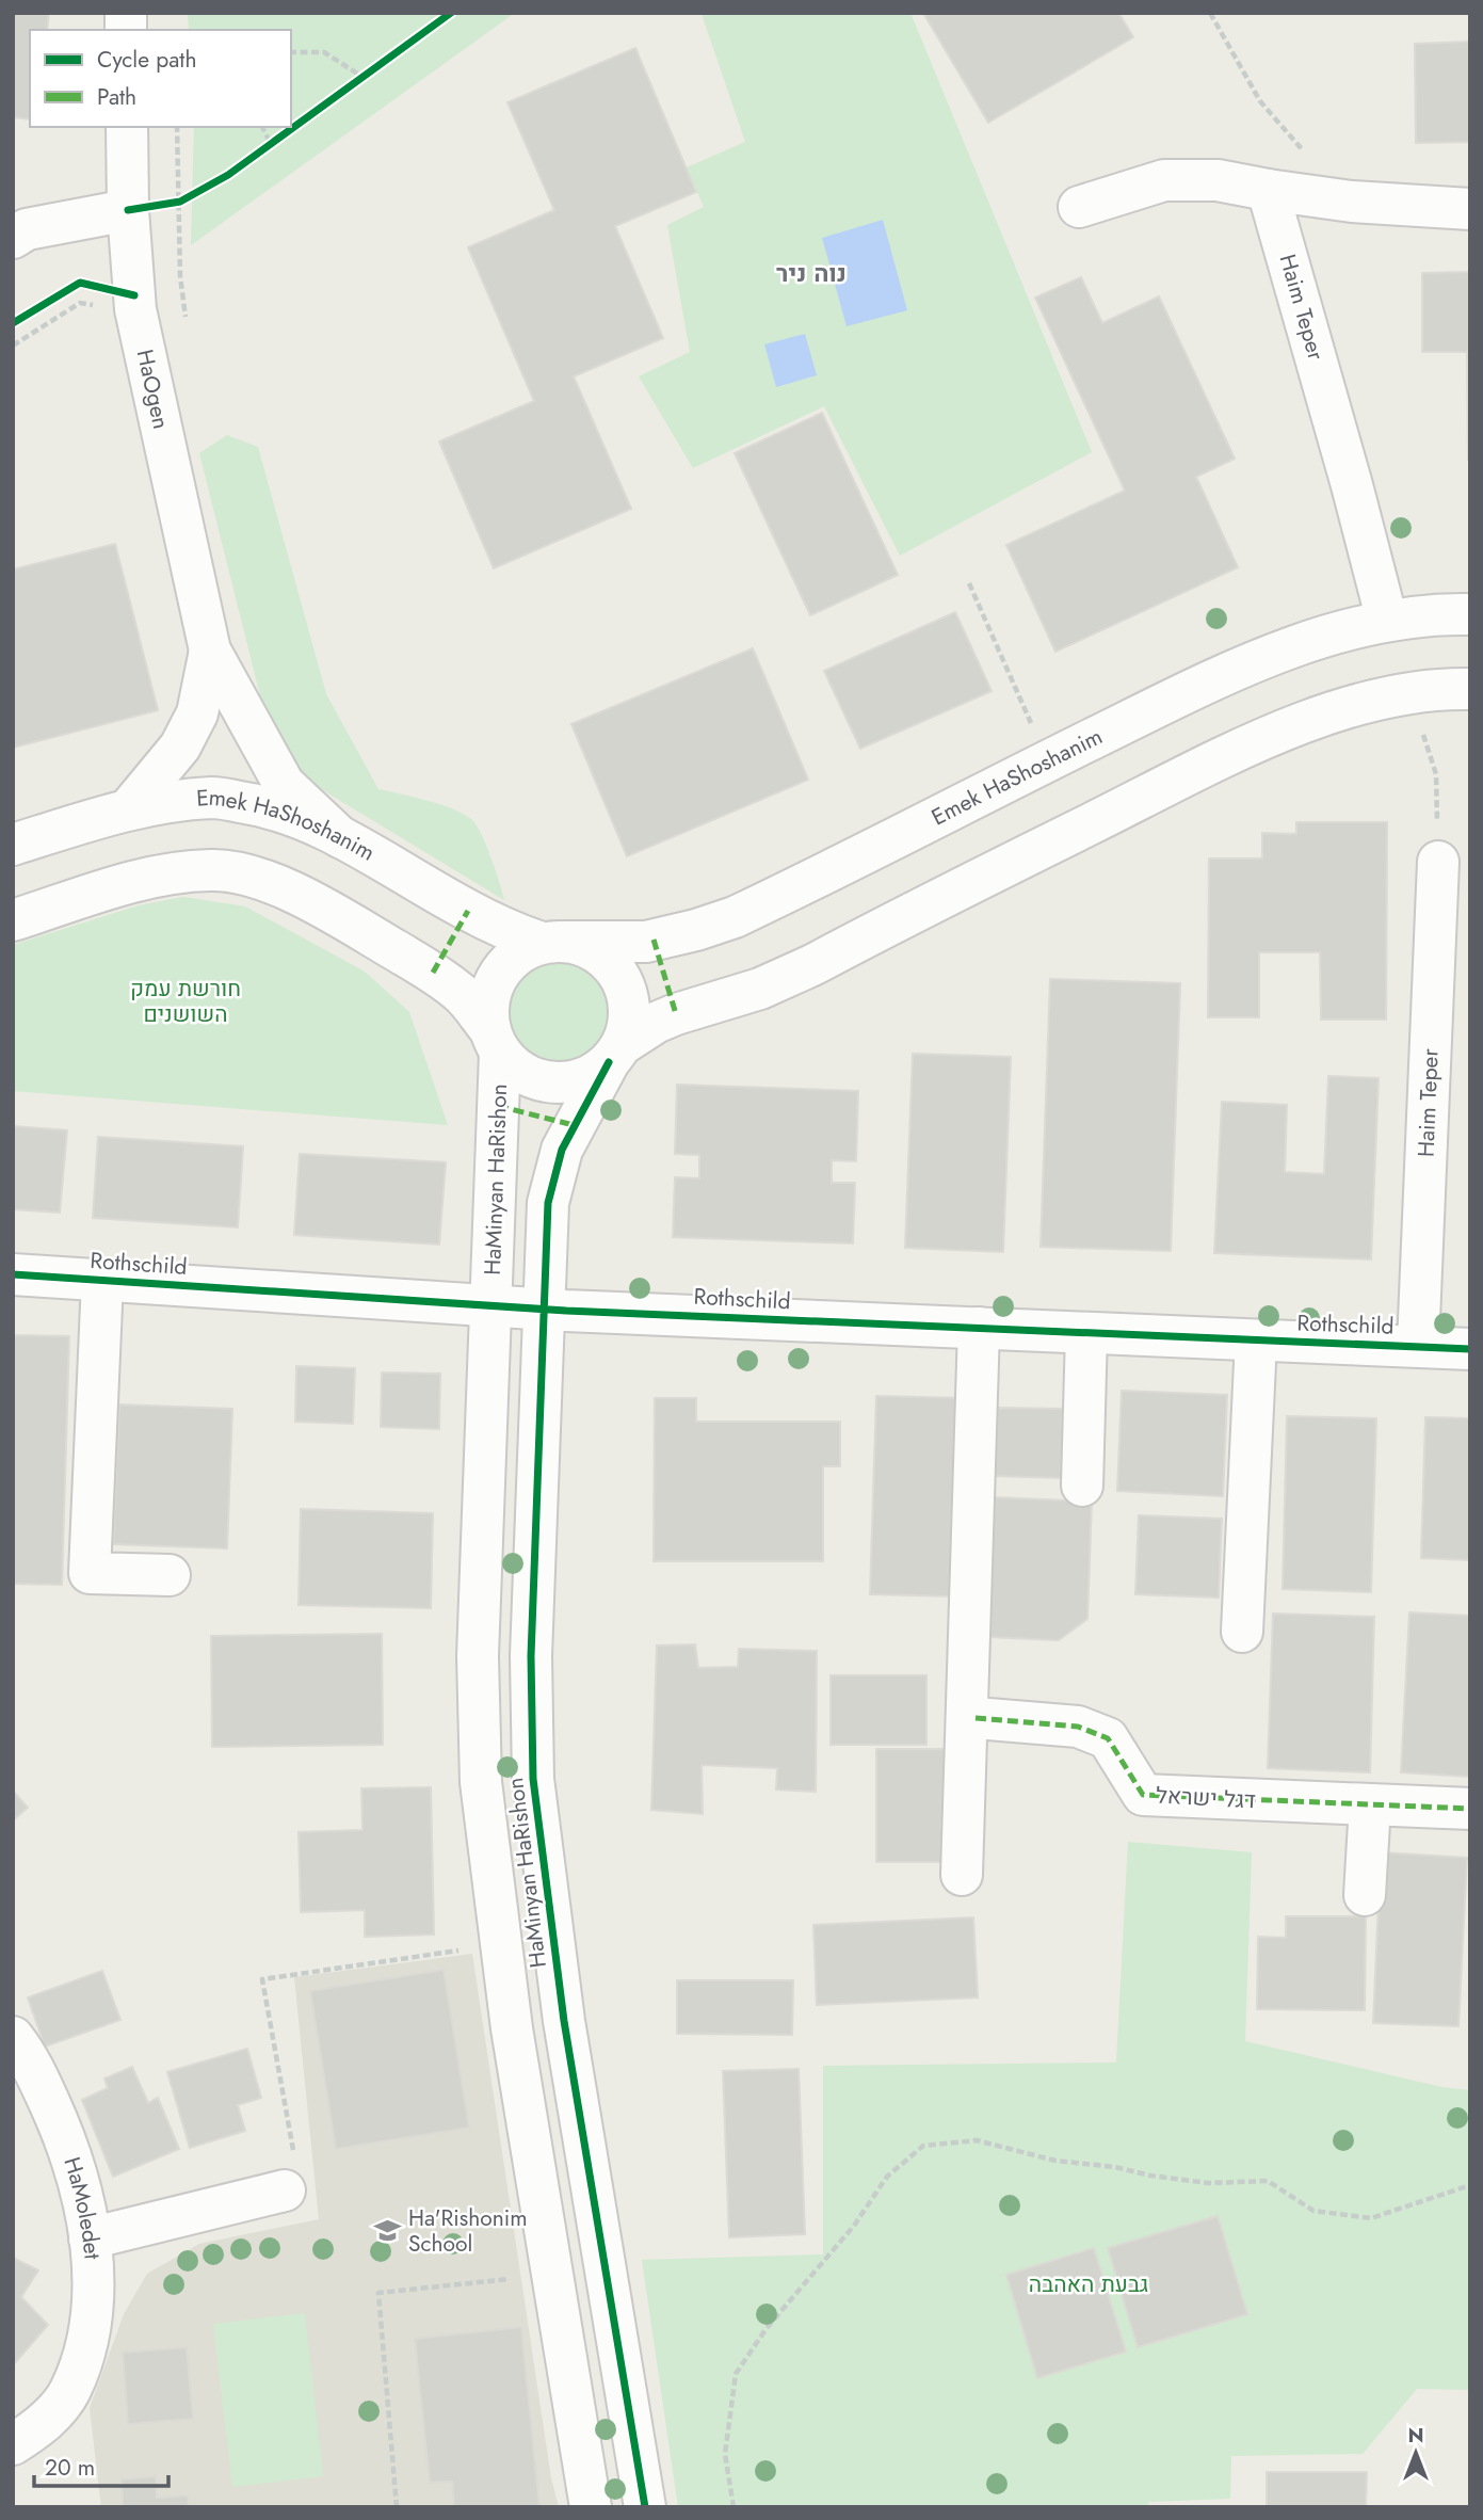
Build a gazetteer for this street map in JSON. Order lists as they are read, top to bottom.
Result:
{
  "streets": {
    "street": [
      "Haim Teper",
      "HaOgen",
      "Emek HaShoshanim",
      "HaMinyan HaRishon",
      "Rothschild",
      "דגל ישראל",
      "HaMoledet"
    ]
  },
  "crossings": [
    ["Haim Teper", "Emek HaShoshanim"],
    ["Haim Teper", "Rothschild"],
    ["HaOgen", "Emek HaShoshanim"],
    ["Emek HaShoshanim", "HaMinyan HaRishon"],
    ["HaMinyan HaRishon", "Rothschild"]
  ],
  "districts": ["נוה ניר"],
  "parks": ["חורשת עמק השושנים", "גבעת האהבה"],
  "places": {
    "school or university": ["Ha'Rishonim School"]
  },
  "legend": ["Cycle path", "Path"],
  "scale_bar": "20 m",
  "north": "top"
}
